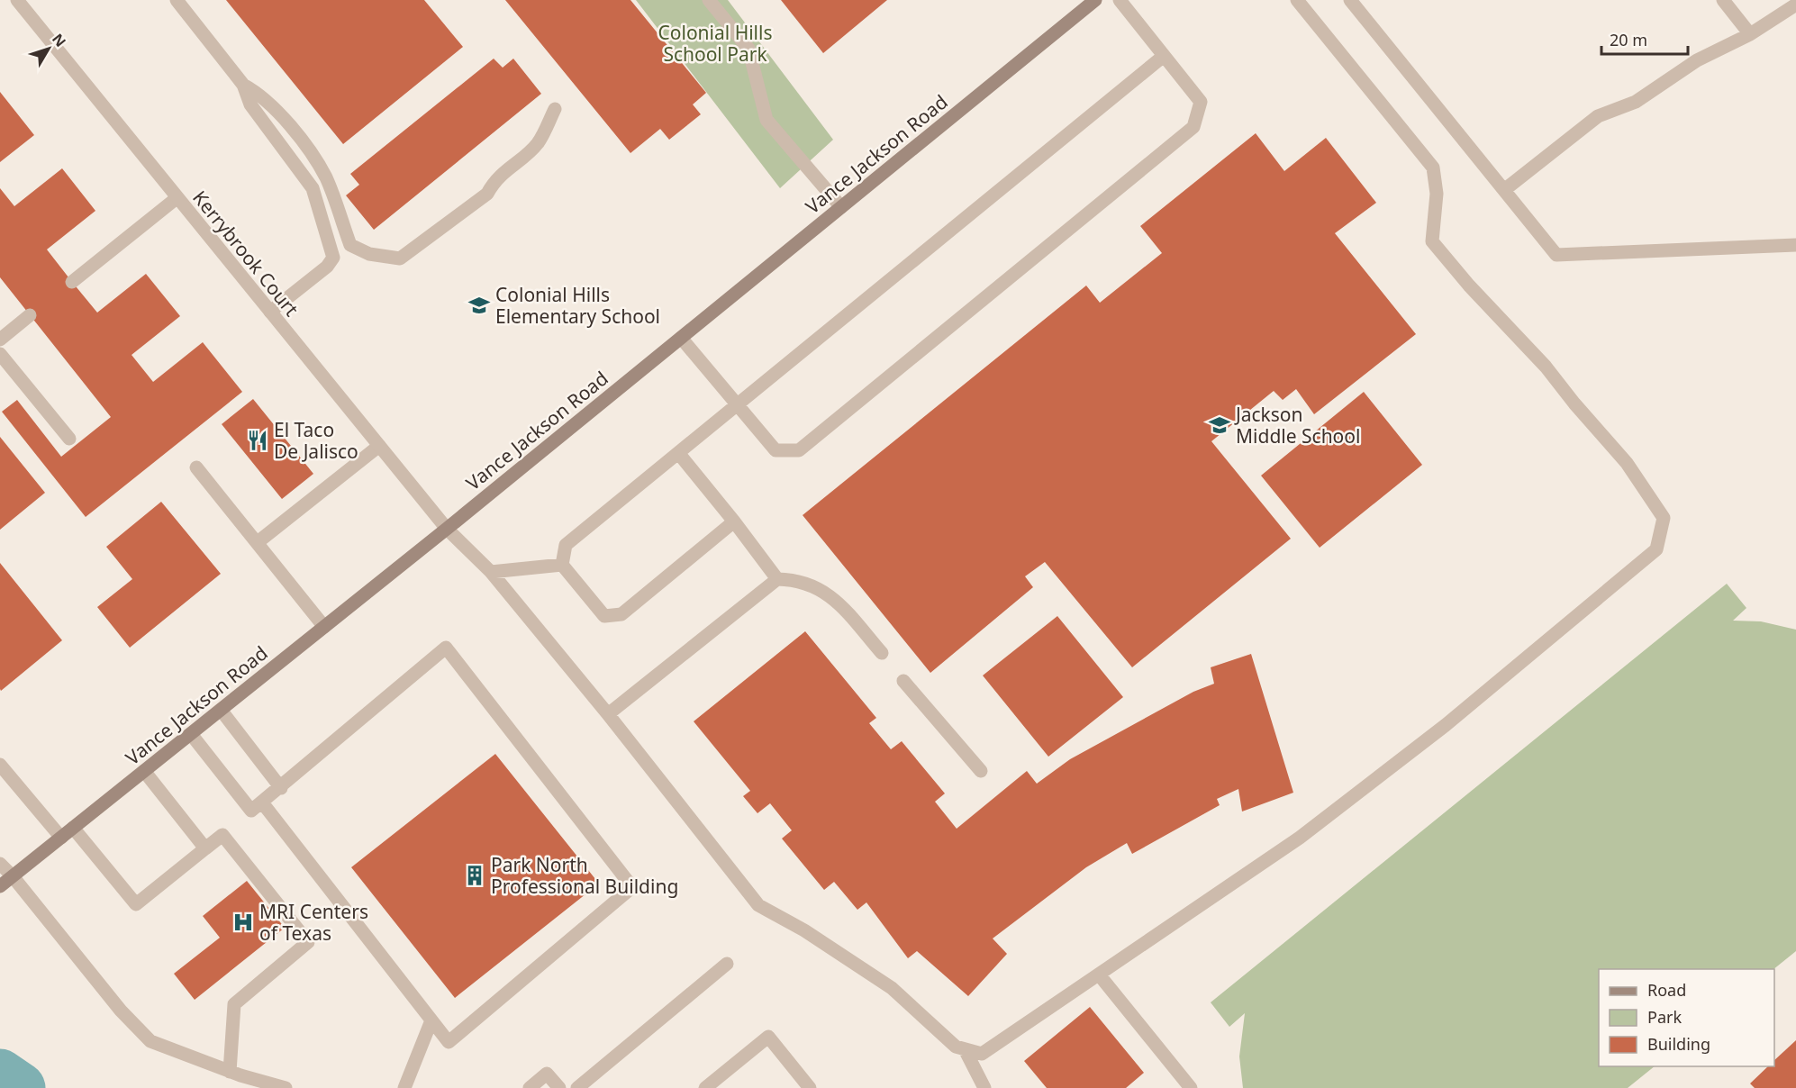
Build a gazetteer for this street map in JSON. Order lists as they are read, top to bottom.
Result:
{
  "streets": {
    "main road": ["Vance Jackson Road"],
    "street": ["Kerrybrook Court"]
  },
  "crossings": [
    ["Vance Jackson Road", "Kerrybrook Court"]
  ],
  "parks": ["Colonial Hills School Park"],
  "places": {
    "school or university": ["Colonial Hills Elementary School", "Jackson Middle School"],
    "restaurant": ["El Taco De Jalisco"],
    "building": ["Park North Professional Building"],
    "hospital": ["MRI Centers of Texas"]
  },
  "legend": ["Road", "Park", "Building"],
  "scale_bar": "20 m",
  "north": "top right"
}
